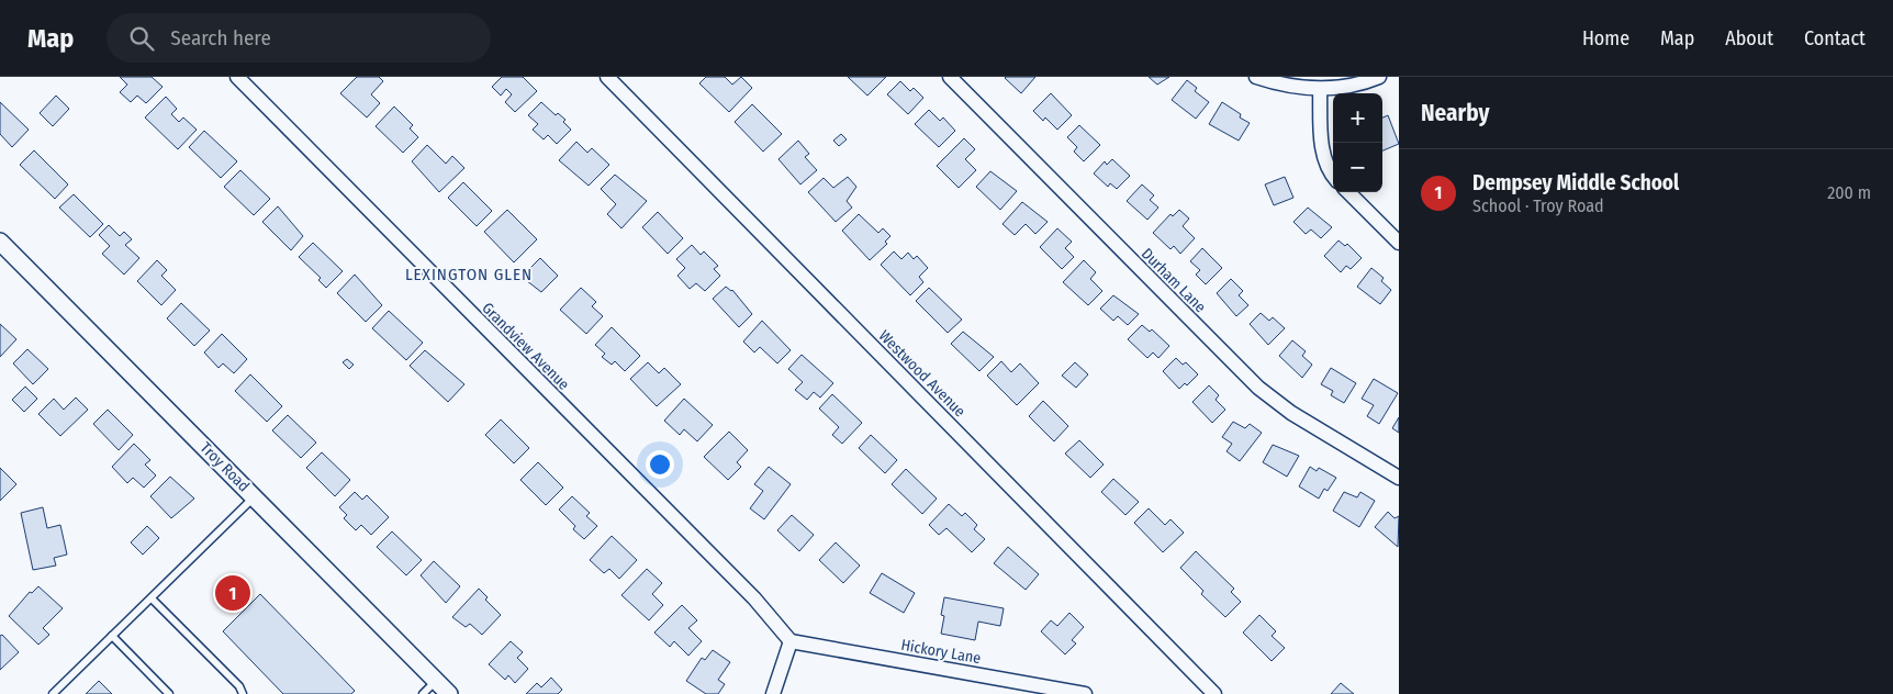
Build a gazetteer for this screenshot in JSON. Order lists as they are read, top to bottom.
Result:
{
  "streets": {
    "street": [
      "Durham Lane",
      "Grandview Avenue",
      "Westwood Avenue",
      "Troy Road",
      "Hickory Lane"
    ]
  },
  "crossings": [
    ["Grandview Avenue", "Hickory Lane"]
  ],
  "districts": ["LEXINGTON GLEN"],
  "page": {
    "header": "Map",
    "search": "Search here",
    "nav": [
      "Home",
      "Map",
      "About",
      "Contact"
    ],
    "heading": "Nearby",
    "map_buttons": ["+", "−"],
    "list": [
      {
        "mark": "1",
        "name": "Dempsey Middle School",
        "note": "School · Troy Road",
        "value": "200 m"
      }
    ],
    "pins": "1"
  }
}
